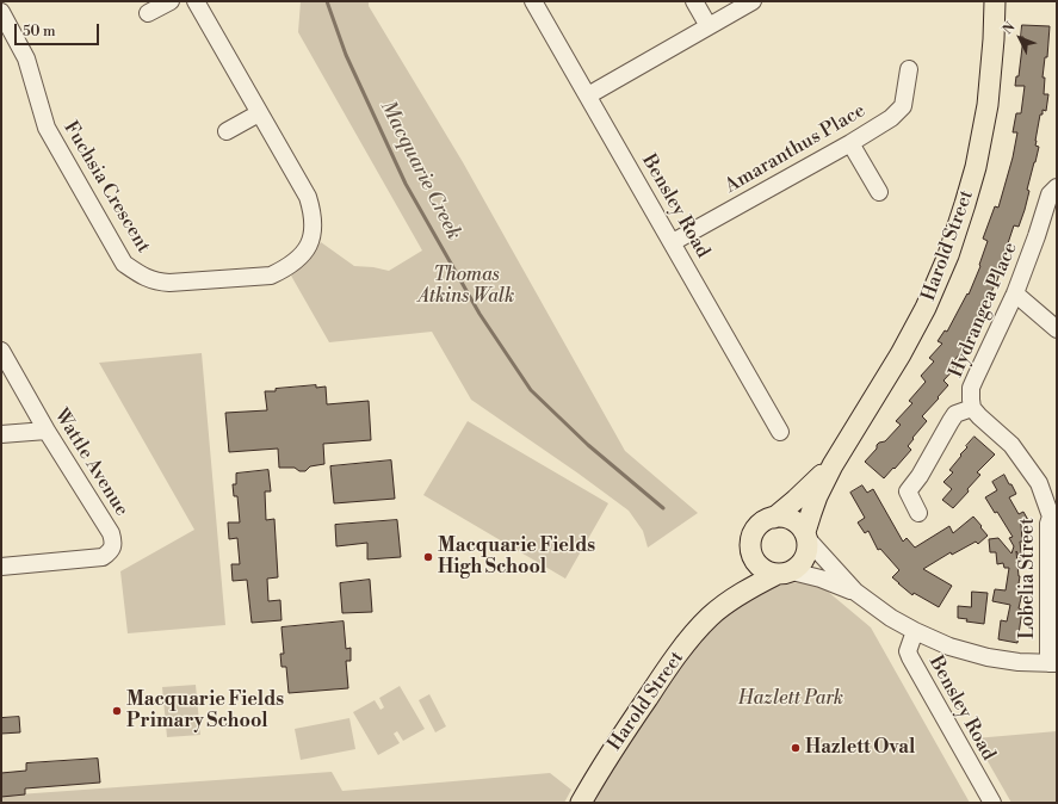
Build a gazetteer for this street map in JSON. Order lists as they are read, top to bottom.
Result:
{
  "streets": {
    "main road": ["Harold Street"],
    "street": [
      "Amaranthus Place",
      "Fuchsia Crescent",
      "Bensley Road",
      "Hydrangea Place",
      "Wattle Avenue",
      "Lobelia Street"
    ]
  },
  "crossings": [
    ["Amaranthus Place", "Bensley Road"],
    ["Hydrangea Place", "Lobelia Street"]
  ],
  "water": ["Macquarie Creek"],
  "parks": ["Thomas Atkins Walk", "Hazlett Park"],
  "places": ["Macquarie Fields High School", "Macquarie Fields Primary School", "Hazlett Oval"],
  "scale_bar": "50 m",
  "north": "top left"
}
